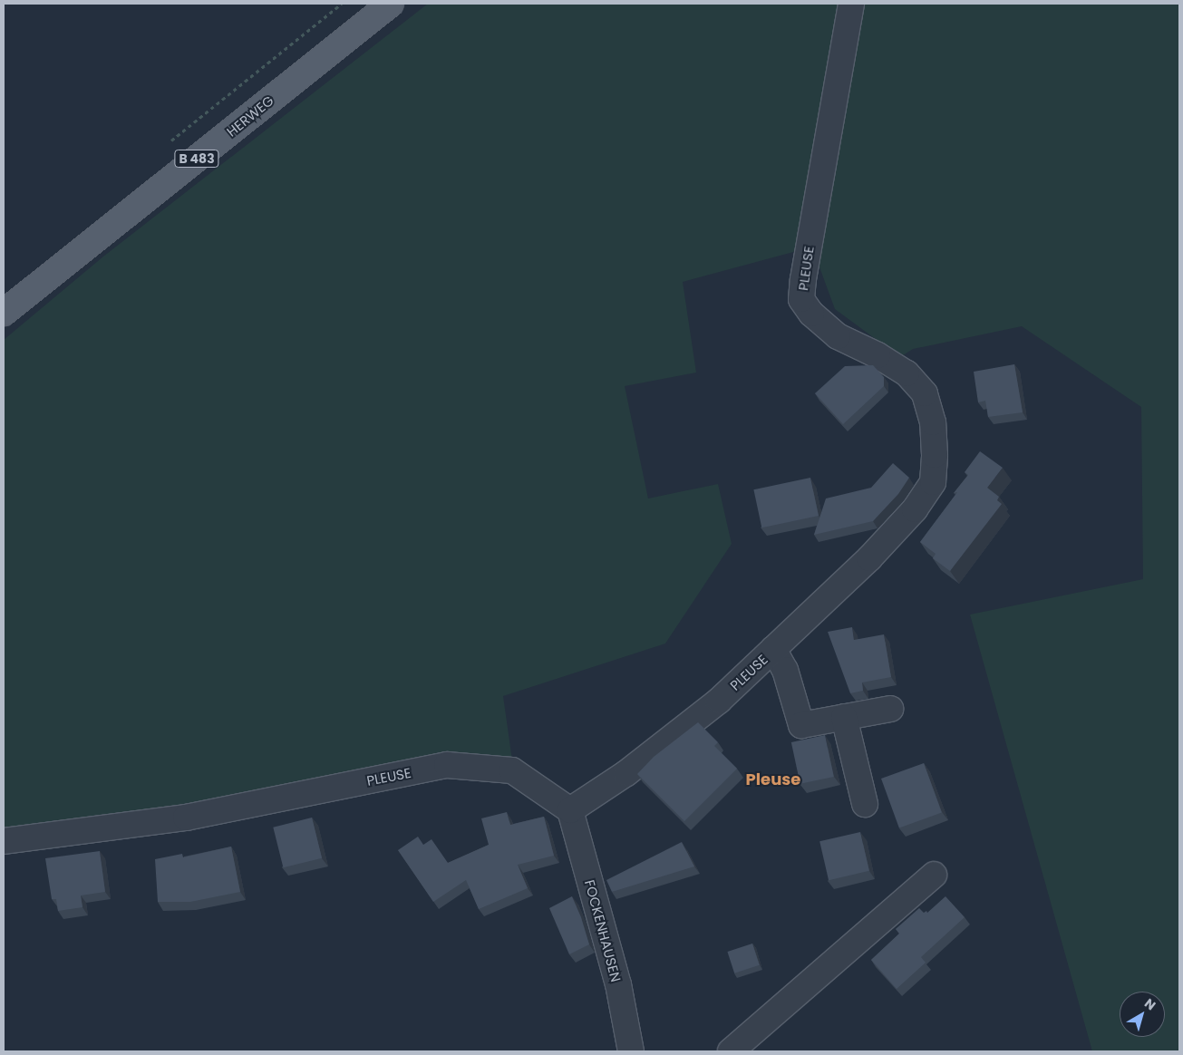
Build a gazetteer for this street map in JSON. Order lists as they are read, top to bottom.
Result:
{
  "streets": {
    "main road": ["HERWEG", "B 483"],
    "street": ["PLEUSE", "FOCKENHAUSEN"]
  },
  "crossings": [
    ["PLEUSE", "FOCKENHAUSEN"]
  ],
  "districts": ["Pleuse"],
  "north": "top right"
}
